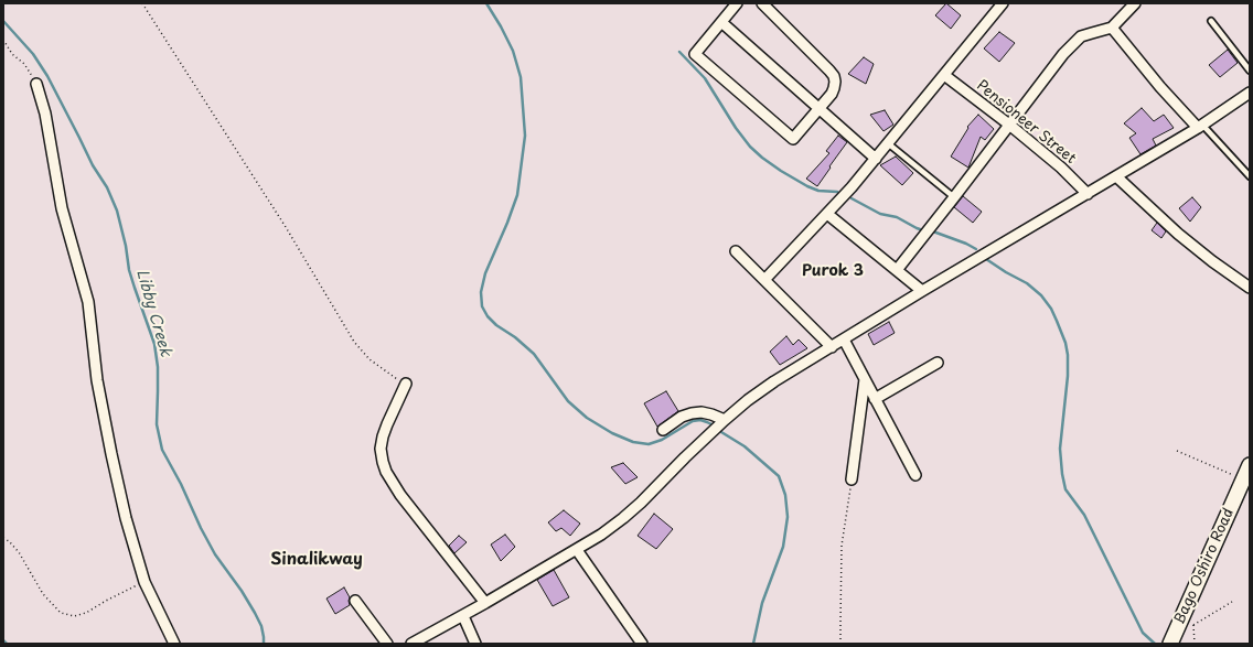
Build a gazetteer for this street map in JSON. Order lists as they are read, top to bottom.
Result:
{
  "streets": {
    "street": ["Pensioneer Street", "Bago Oshiro Road"]
  },
  "districts": ["Purok 3", "Sinalikway"],
  "water": ["Libby Creek"]
}
